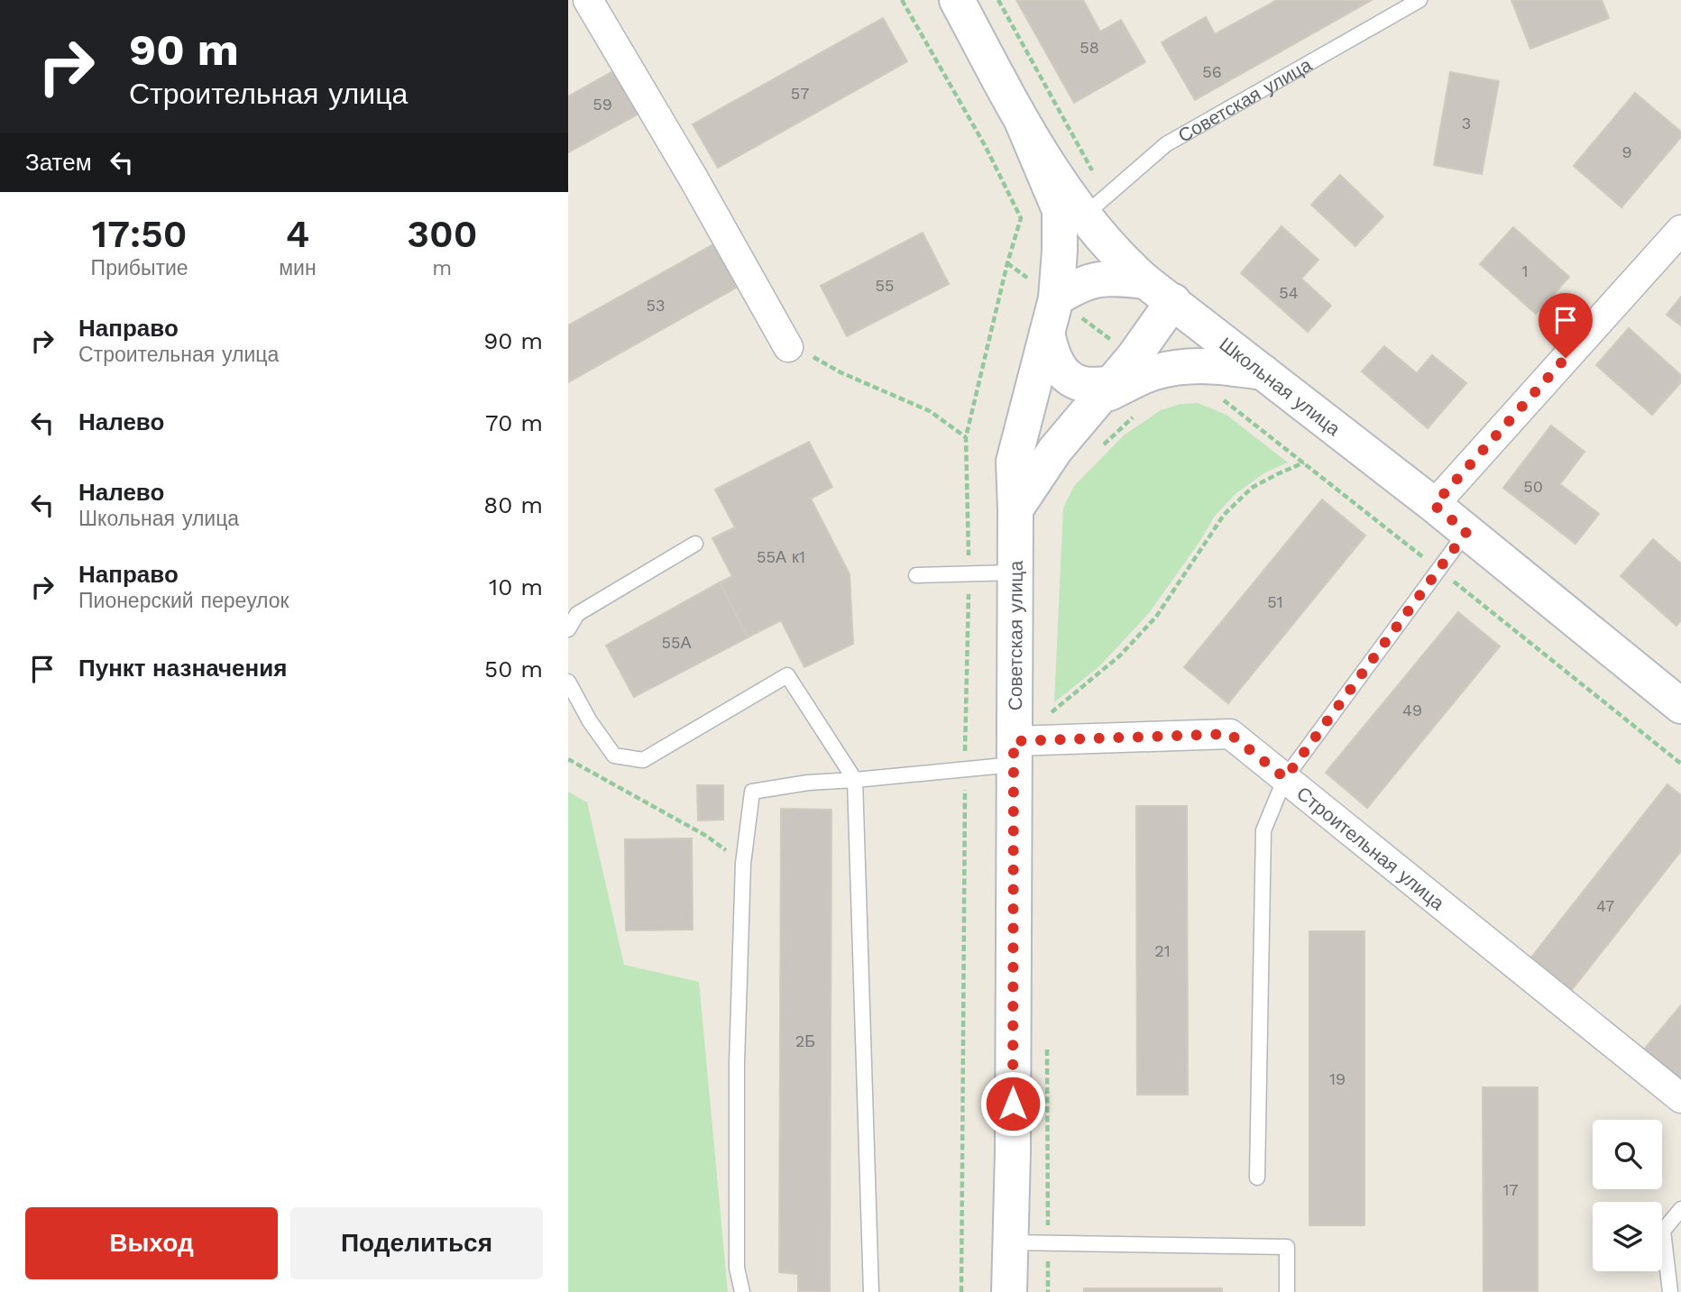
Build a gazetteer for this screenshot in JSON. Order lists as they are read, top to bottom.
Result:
{
  "streets": {
    "main road": ["Советская улица", "Школьная улица"],
    "street": ["Строительная улица"]
  },
  "crossings": [
    ["Советская улица", "Школьная улица"],
    ["Советская улица", "Строительная улица"]
  ],
  "house_numbers": [
    "58",
    "56",
    "57",
    "59",
    "3",
    "9",
    "1",
    "55",
    "54",
    "53",
    "50",
    "55А к1",
    "51",
    "55А",
    "49",
    "47",
    "21",
    "2Б",
    "19",
    "17"
  ],
  "page": {
    "turn": ["90 m", "Строительная улица"],
    "then": "Затем",
    "eta": [
      "17:50",
      "Прибытие",
      "4",
      "мин",
      "300",
      "m"
    ],
    "list": [
      {
        "name": "Направо",
        "note": "Строительная улица",
        "value": "90 m"
      },
      {
        "name": "Налево",
        "value": "70 m"
      },
      {
        "name": "Налево",
        "note": "Школьная улица",
        "value": "80 m"
      },
      {
        "name": "Направо",
        "note": "Пионерский переулок",
        "value": "10 m"
      },
      {
        "name": "Пункт назначения",
        "value": "50 m"
      }
    ],
    "buttons": ["Выход", "Поделиться"]
  }
}
